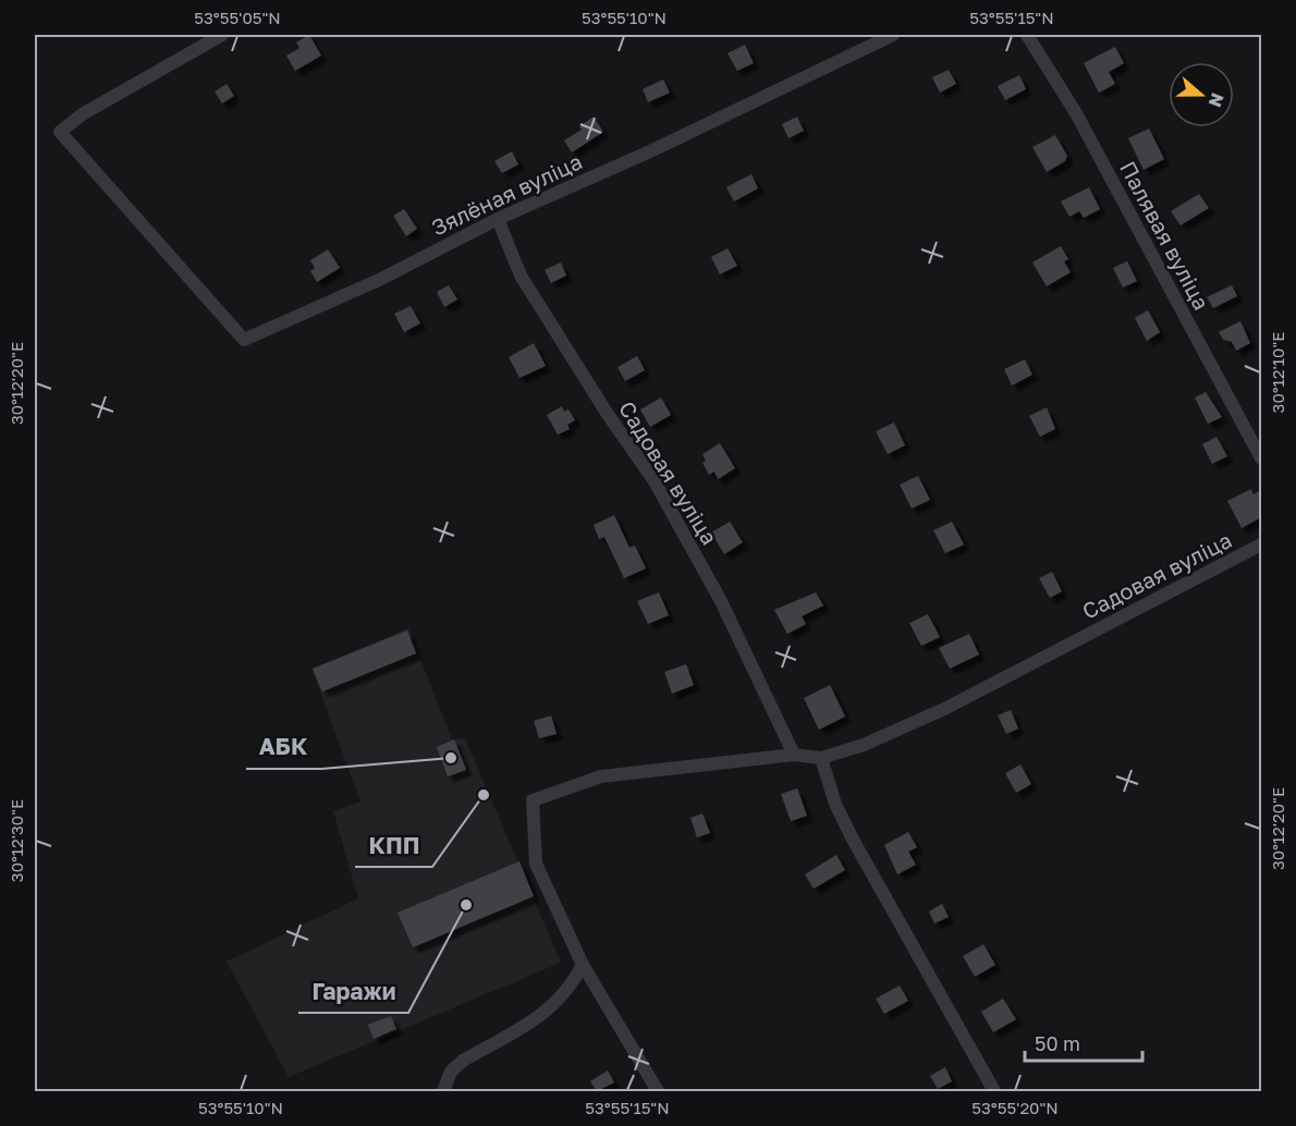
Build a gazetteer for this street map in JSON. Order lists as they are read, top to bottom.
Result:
{
  "streets": {
    "street": ["Зялёная вуліца", "Палявая вуліца", "Садовая вуліца"]
  },
  "crossings": [
    ["Зялёная вуліца", "Садовая вуліца"]
  ],
  "places": ["АБК", "КПП", "Гаражи"],
  "scale_bar": "50 m",
  "north": "right",
  "coordinates": [
    "53°55'05\"N",
    "53°55'10\"N",
    "53°55'15\"N",
    "30°12'10\"E",
    "30°12'20\"E",
    "30°12'30\"E",
    "53°55'20\"N"
  ]
}
